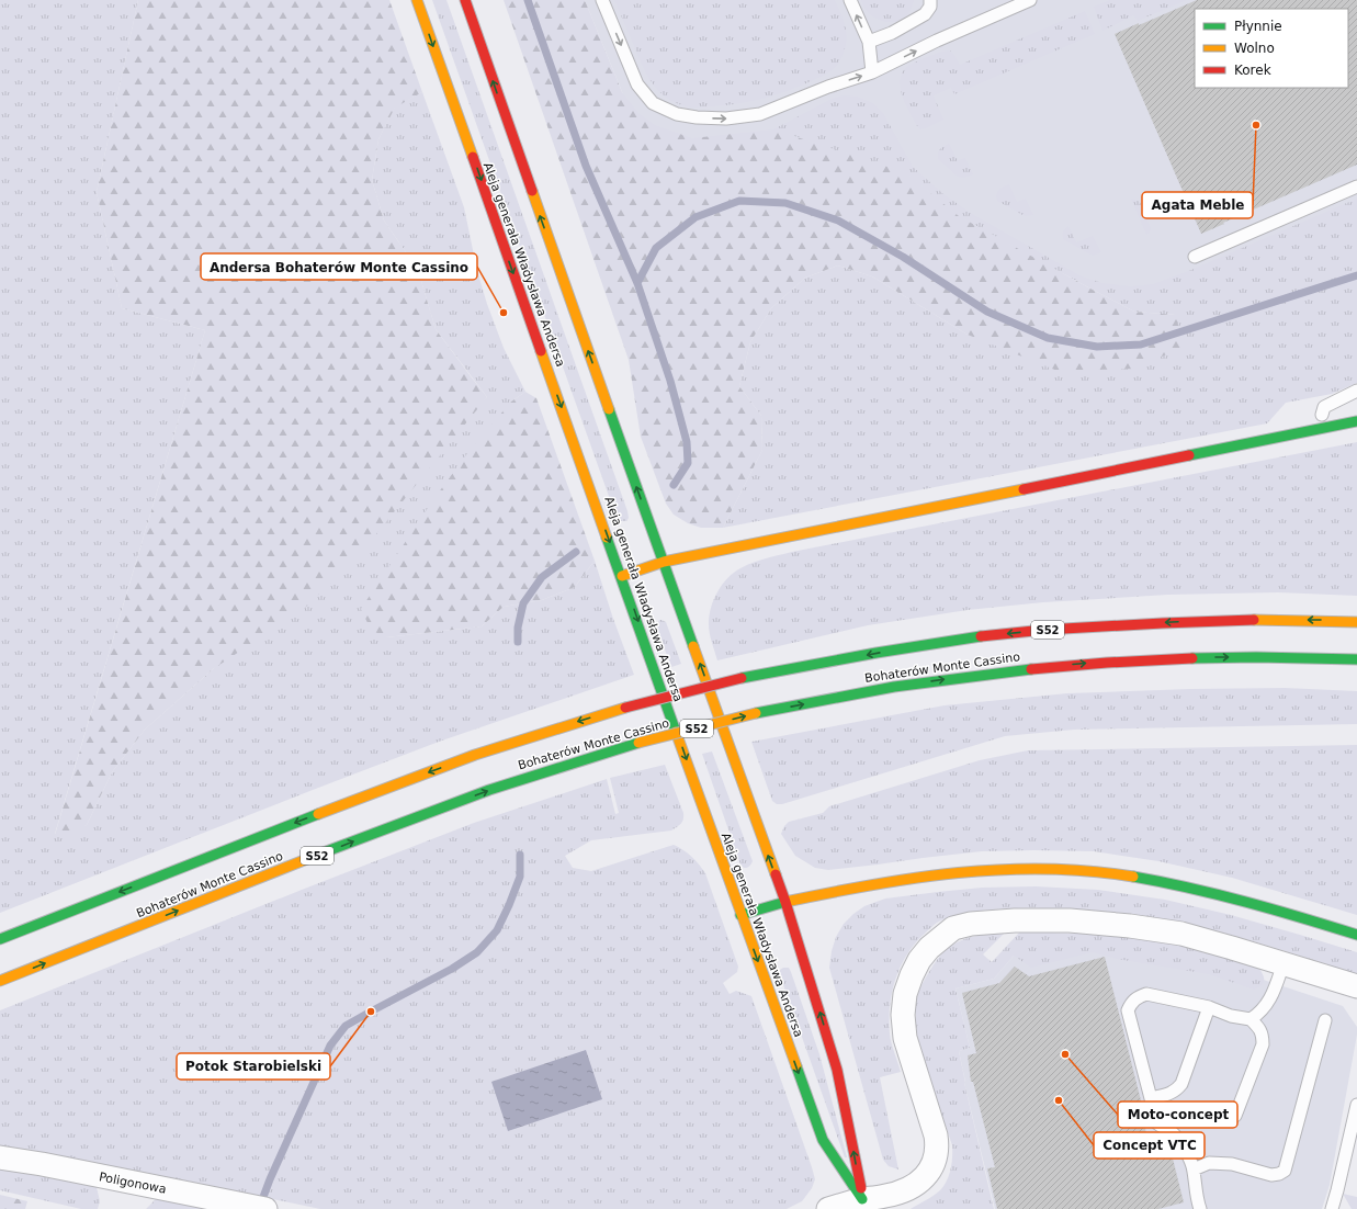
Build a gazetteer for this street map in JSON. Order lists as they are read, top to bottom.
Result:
{
  "streets": {
    "main road": ["Aleja generała Władysława Andersa", "S52", "Bohaterów Monte Cassino"],
    "street": ["Poligonowa"]
  },
  "places": [
    "Agata Meble",
    "Andersa Bohaterów Monte Cassino",
    "Potok Starobielski",
    "Moto-concept",
    "Concept VTC"
  ],
  "legend": ["Płynnie", "Wolno", "Korek"]
}
